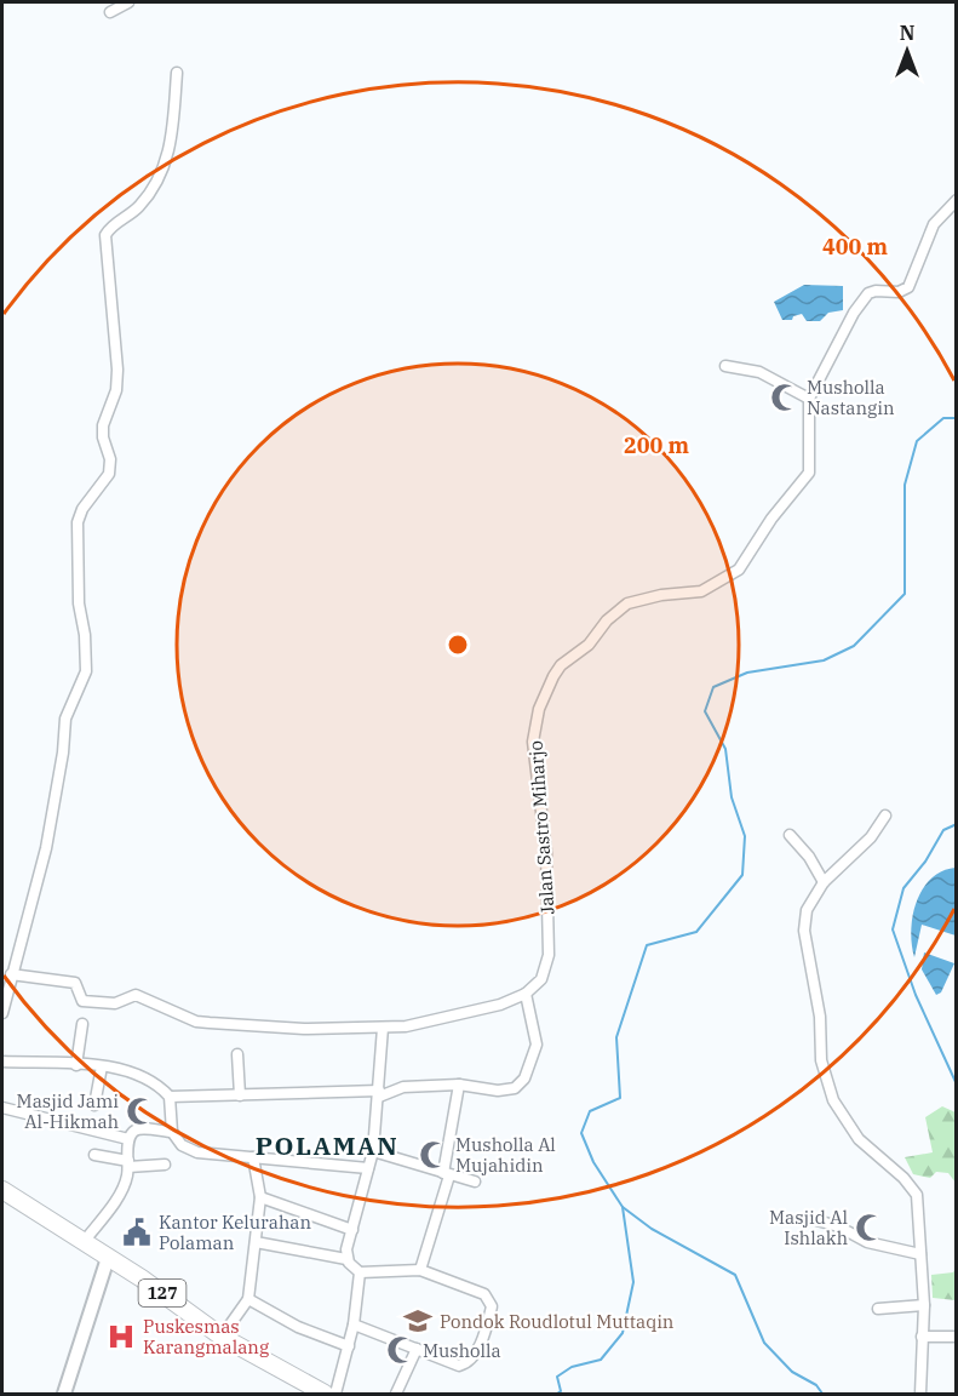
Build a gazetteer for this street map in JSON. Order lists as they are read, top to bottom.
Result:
{
  "streets": {
    "main road": ["127"],
    "street": ["Jalan Sastro Miharjo"]
  },
  "districts": ["POLAMAN"],
  "places": {
    "mosque": [
      "Musholla Nastangin",
      "Masjid Jami Al-Hikmah",
      "Musholla Al Mujahidin",
      "Masjid Al Ishlakh",
      "Musholla"
    ],
    "public building": ["Kantor Kelurahan Polaman"],
    "school or university": ["Pondok Roudlotul Muttaqin"],
    "hospital": ["Puskesmas Karangmalang"]
  },
  "north": "top",
  "rings": ["400 m", "200 m"]
}
